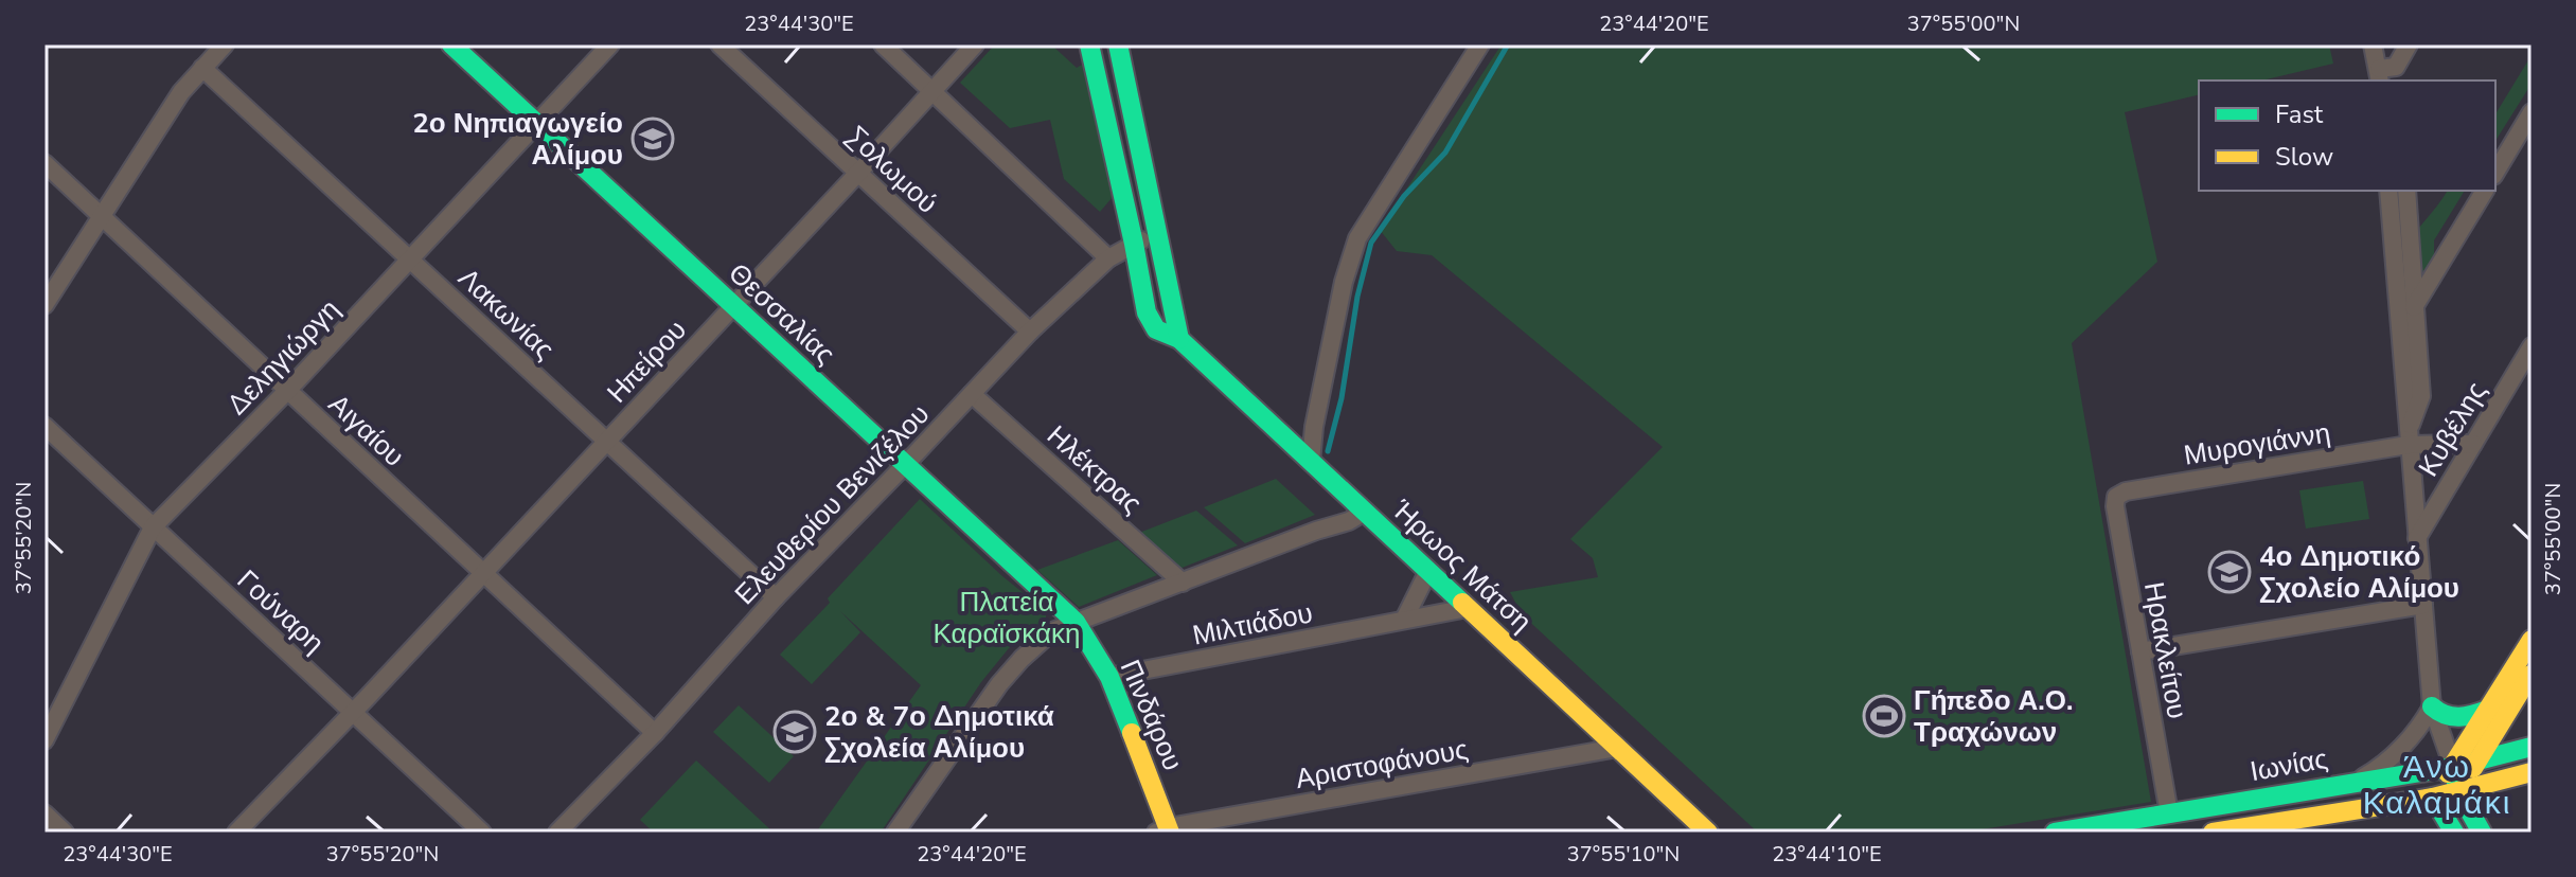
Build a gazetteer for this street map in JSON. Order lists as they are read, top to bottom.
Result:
{
  "streets": {
    "street": [
      "Σολωμού",
      "Λακωνίας",
      "Θεσσαλίας",
      "Δεληγιώργη",
      "Ηπείρου",
      "Κυβέλης",
      "Αιγαίου",
      "Μυρογιάννη",
      "Ηλέκτρας",
      "Ελευθερίου Βενιζέλου",
      "Ήρωος Μάτση",
      "Γούναρη",
      "Μιλτιάδου",
      "Ηρακλείτου",
      "Πινδάρου",
      "Αριστοφάνους",
      "Ιωνίας"
    ]
  },
  "crossings": [
    ["Σολωμού", "Ηπείρου"],
    ["Σολωμού", "Ελευθερίου Βενιζέλου"],
    ["Λακωνίας", "Δεληγιώργη"],
    ["Λακωνίας", "Ηπείρου"],
    ["Λακωνίας", "Ελευθερίου Βενιζέλου"],
    ["Θεσσαλίας", "Δεληγιώργη"],
    ["Θεσσαλίας", "Ηπείρου"],
    ["Θεσσαλίας", "Ελευθερίου Βενιζέλου"],
    ["Θεσσαλίας", "Πινδάρου"],
    ["Δεληγιώργη", "Αιγαίου"],
    ["Δεληγιώργη", "Γούναρη"],
    ["Ηπείρου", "Αιγαίου"],
    ["Ηπείρου", "Γούναρη"],
    ["Κυβέλης", "Μυρογιάννη"],
    ["Αιγαίου", "Ελευθερίου Βενιζέλου"],
    ["Μυρογιάννη", "Ηρακλείτου"],
    ["Ηλέκτρας", "Ελευθερίου Βενιζέλου"],
    ["Ελευθερίου Βενιζέλου", "Ήρωος Μάτση"],
    ["Ήρωος Μάτση", "Μιλτιάδου"],
    ["Ήρωος Μάτση", "Αριστοφάνους"],
    ["Μιλτιάδου", "Πινδάρου"],
    ["Ηρακλείτου", "Ιωνίας"],
    ["Πινδάρου", "Αριστοφάνους"]
  ],
  "districts": ["Άνω Καλαμάκι"],
  "parks": ["Πλατεία Καραϊσκάκη"],
  "places": {
    "school or university": ["2ο Νηπιαγωγείο Αλίμου", "4ο Δημοτικό Σχολείο Αλίμου", "2ο & 7ο Δημοτικά Σχολεία Αλίμου"],
    "sports": ["Γήπεδο Α.Ο. Τραχώνων"]
  },
  "legend": ["Fast", "Slow"],
  "coordinates": [
    "23°44'30\"E",
    "23°44'20\"E",
    "37°55'00\"N",
    "37°55'20\"N",
    "37°55'10\"N",
    "23°44'10\"E"
  ]
}
